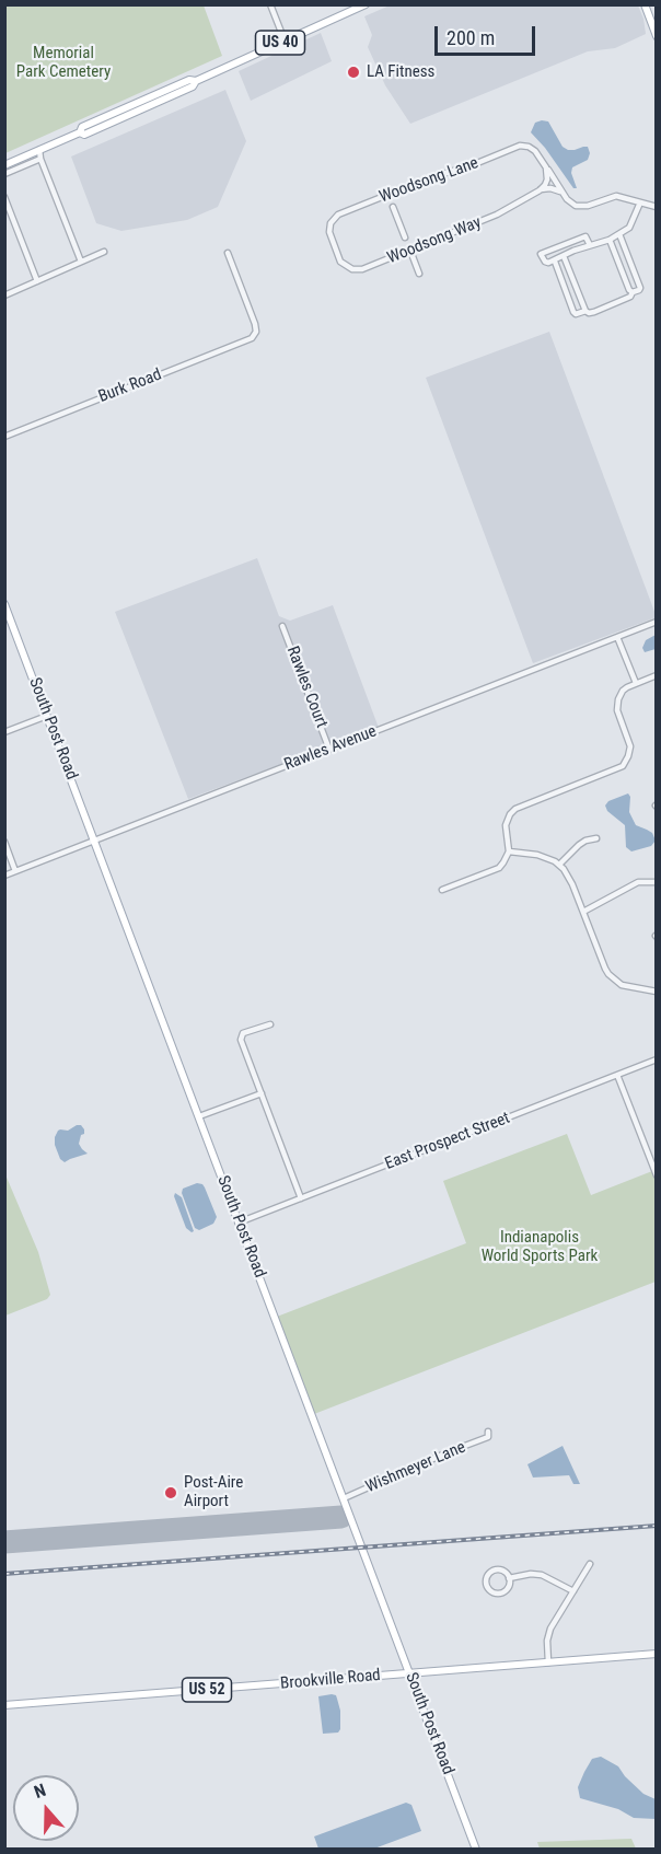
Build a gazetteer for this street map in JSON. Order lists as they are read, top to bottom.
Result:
{
  "streets": {
    "main road": [
      "US 40",
      "South Post Road",
      "Brookville Road",
      "US 52"
    ],
    "street": [
      "Woodsong Lane",
      "Woodsong Way",
      "Burk Road",
      "Rawles Court",
      "Rawles Avenue",
      "East Prospect Street",
      "Wishmeyer Lane"
    ]
  },
  "crossings": [
    ["Woodsong Lane", "Woodsong Way"],
    ["Rawles Court", "Rawles Avenue"],
    ["South Post Road", "Rawles Avenue"],
    ["South Post Road", "East Prospect Street"],
    ["South Post Road", "Wishmeyer Lane"],
    ["South Post Road", "Brookville Road"]
  ],
  "parks": ["Memorial Park Cemetery", "Indianapolis World Sports Park"],
  "places": ["LA Fitness", "Post-Aire Airport"],
  "scale_bar": "200 m",
  "north": "top"
}
